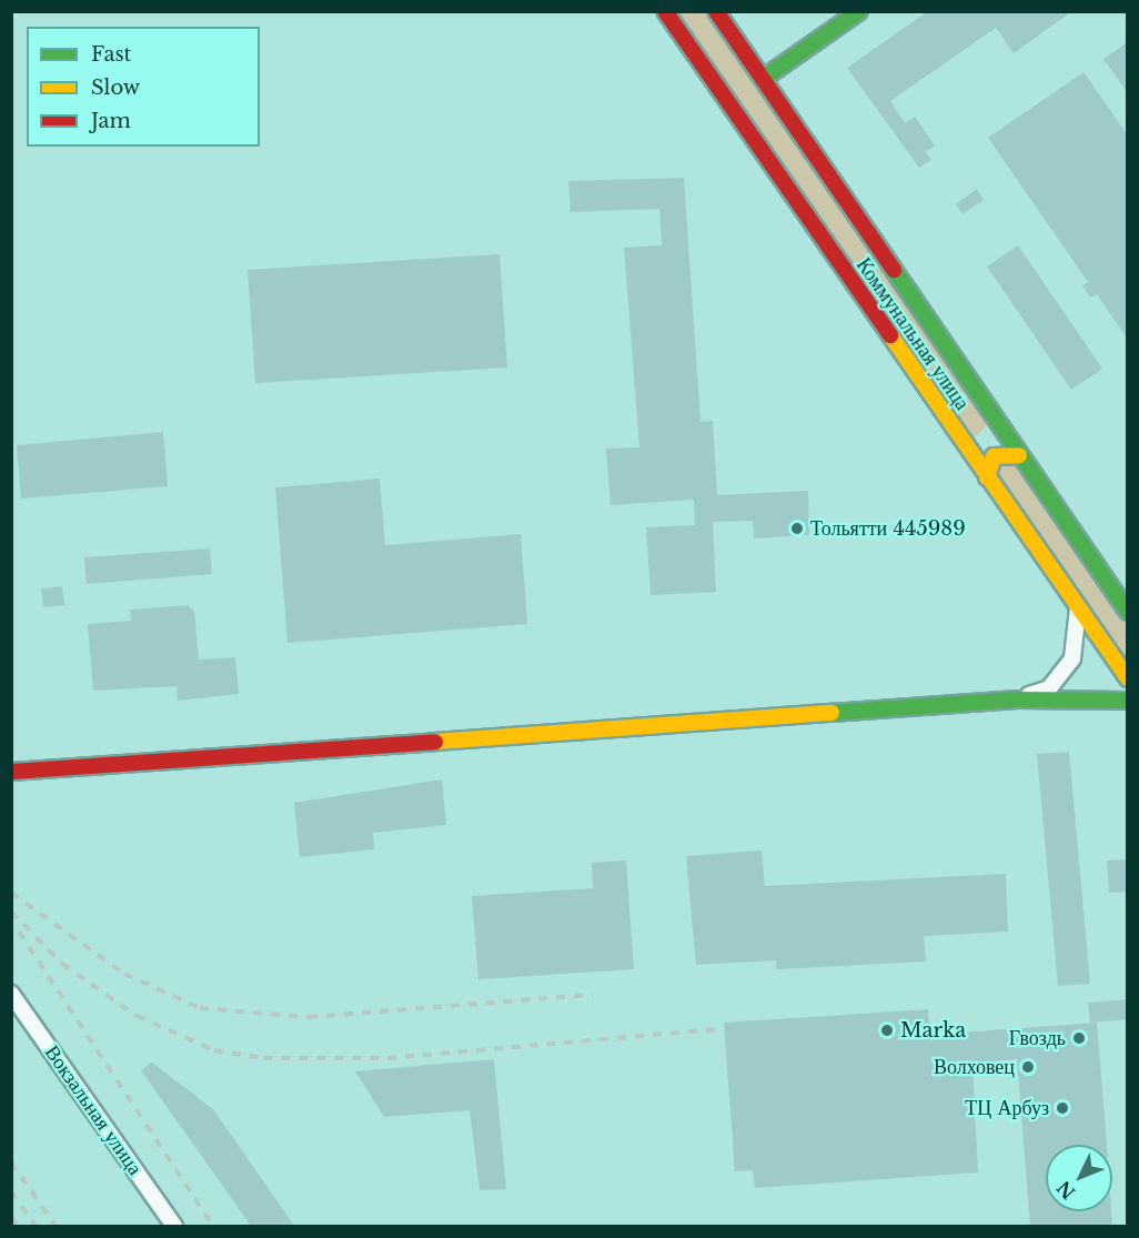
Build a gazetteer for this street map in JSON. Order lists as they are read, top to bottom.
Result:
{
  "streets": {
    "main road": ["Коммунальная улица"],
    "street": ["Вокзальная улица"]
  },
  "places": [
    "Тольятти 445989",
    "Marka",
    "Гвоздь",
    "Волховец",
    "ТЦ Арбуз"
  ],
  "legend": ["Fast", "Slow", "Jam"],
  "north": "bottom left"
}
